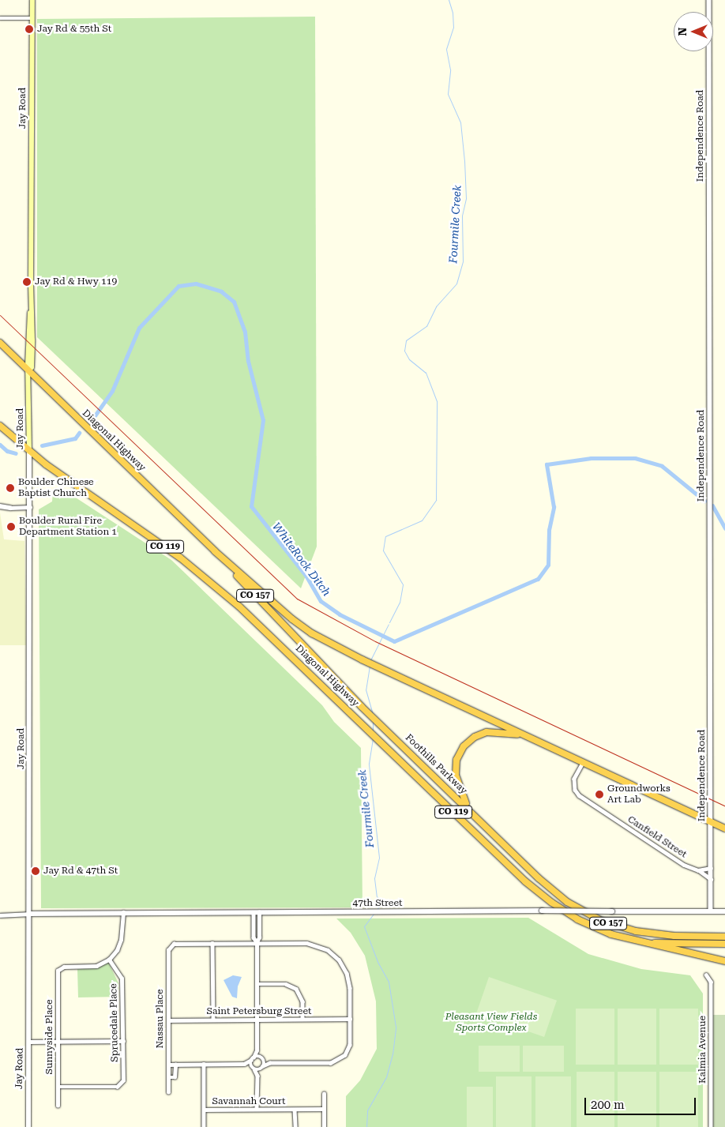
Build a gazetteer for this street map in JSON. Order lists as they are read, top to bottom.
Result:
{
  "streets": {
    "highway": [
      "Diagonal Highway",
      "CO 119",
      "CO 157",
      "Foothills Parkway"
    ],
    "main road": ["Jay Road"],
    "street": [
      "Independence Road",
      "Canfield Street",
      "47th Street",
      "Saint Petersburg Street",
      "Nassau Place",
      "Sprucedale Place",
      "Sunnyside Place",
      "Kalmia Avenue",
      "Savannah Court"
    ]
  },
  "crossings": [
    ["Jay Road", "Diagonal Highway"],
    ["Jay Road", "47th Street"],
    ["Independence Road", "CO 119"],
    ["Independence Road", "Canfield Street"],
    ["Independence Road", "47th Street"],
    ["Diagonal Highway", "CO 119"],
    ["Diagonal Highway", "CO 157"],
    ["Diagonal Highway", "Foothills Parkway"],
    ["CO 119", "CO 157"],
    ["CO 119", "Foothills Parkway"],
    ["CO 119", "Canfield Street"],
    ["Saint Petersburg Street", "Nassau Place"],
    ["Sprucedale Place", "Sunnyside Place"]
  ],
  "water": ["Fourmile Creek", "WhiteRock Ditch"],
  "parks": ["Pleasant View Fields Sports Complex"],
  "places": [
    "Jay Rd & 55th St",
    "Jay Rd & Hwy 119",
    "Boulder Chinese Baptist Church",
    "Boulder Rural Fire Department Station 1",
    "Groundworks Art Lab",
    "Jay Rd & 47th St"
  ],
  "scale_bar": "200 m",
  "north": "left"
}
